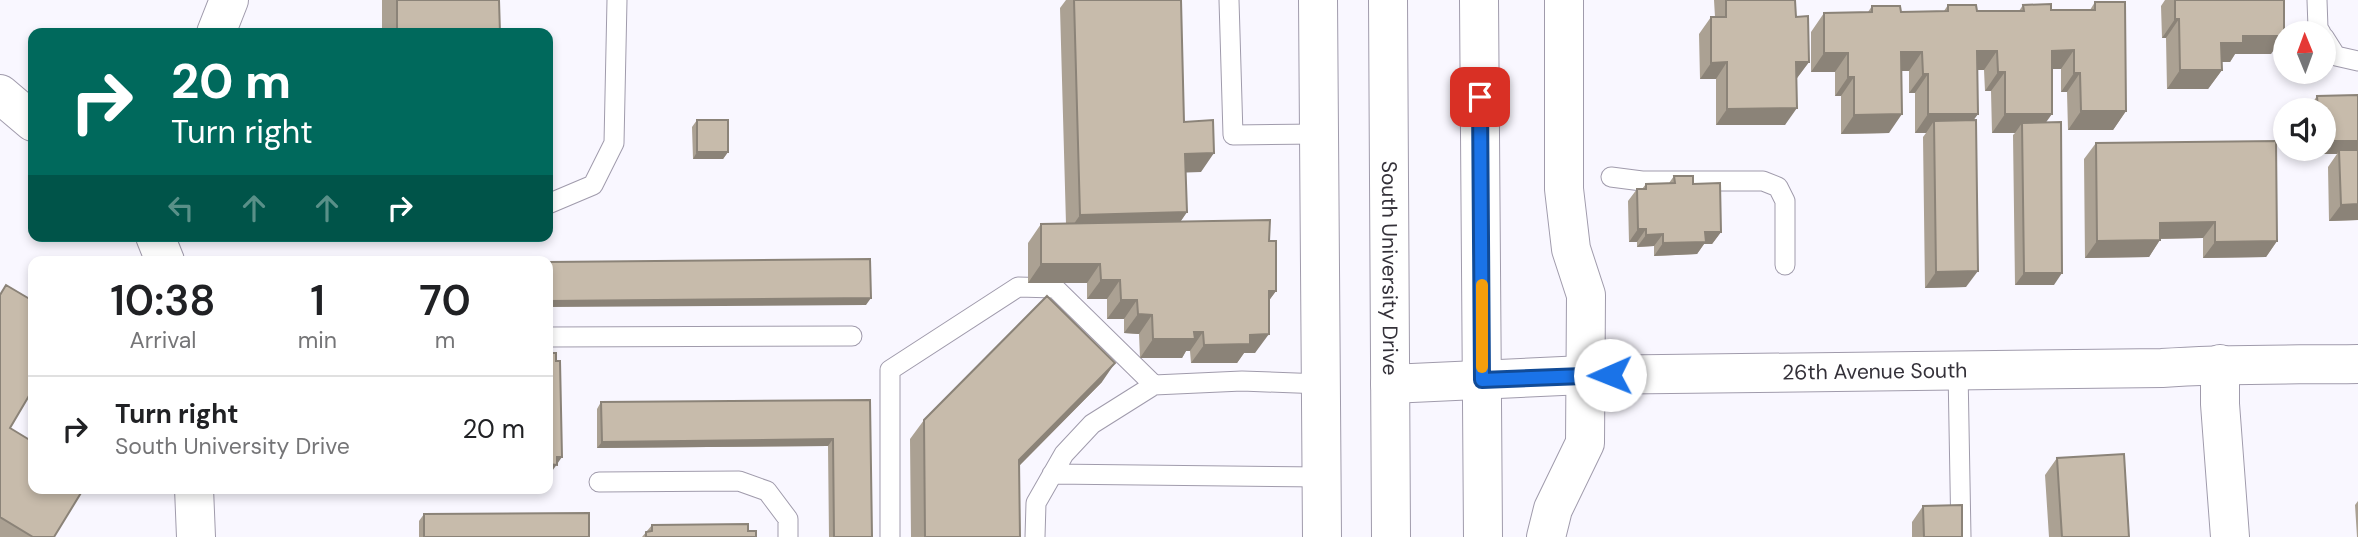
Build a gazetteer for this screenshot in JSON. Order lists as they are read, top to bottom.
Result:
{
  "streets": {
    "street": ["South University Drive", "26th Avenue South"]
  },
  "crossings": [
    ["South University Drive", "26th Avenue South"]
  ],
  "north": "top",
  "page": {
    "turn": ["20 m", "Turn right"],
    "eta": [
      "10:38",
      "Arrival",
      "1",
      "min",
      "70",
      "m"
    ],
    "list": [
      {
        "name": "Turn right",
        "note": "South University Drive",
        "value": "20 m"
      }
    ]
  }
}
